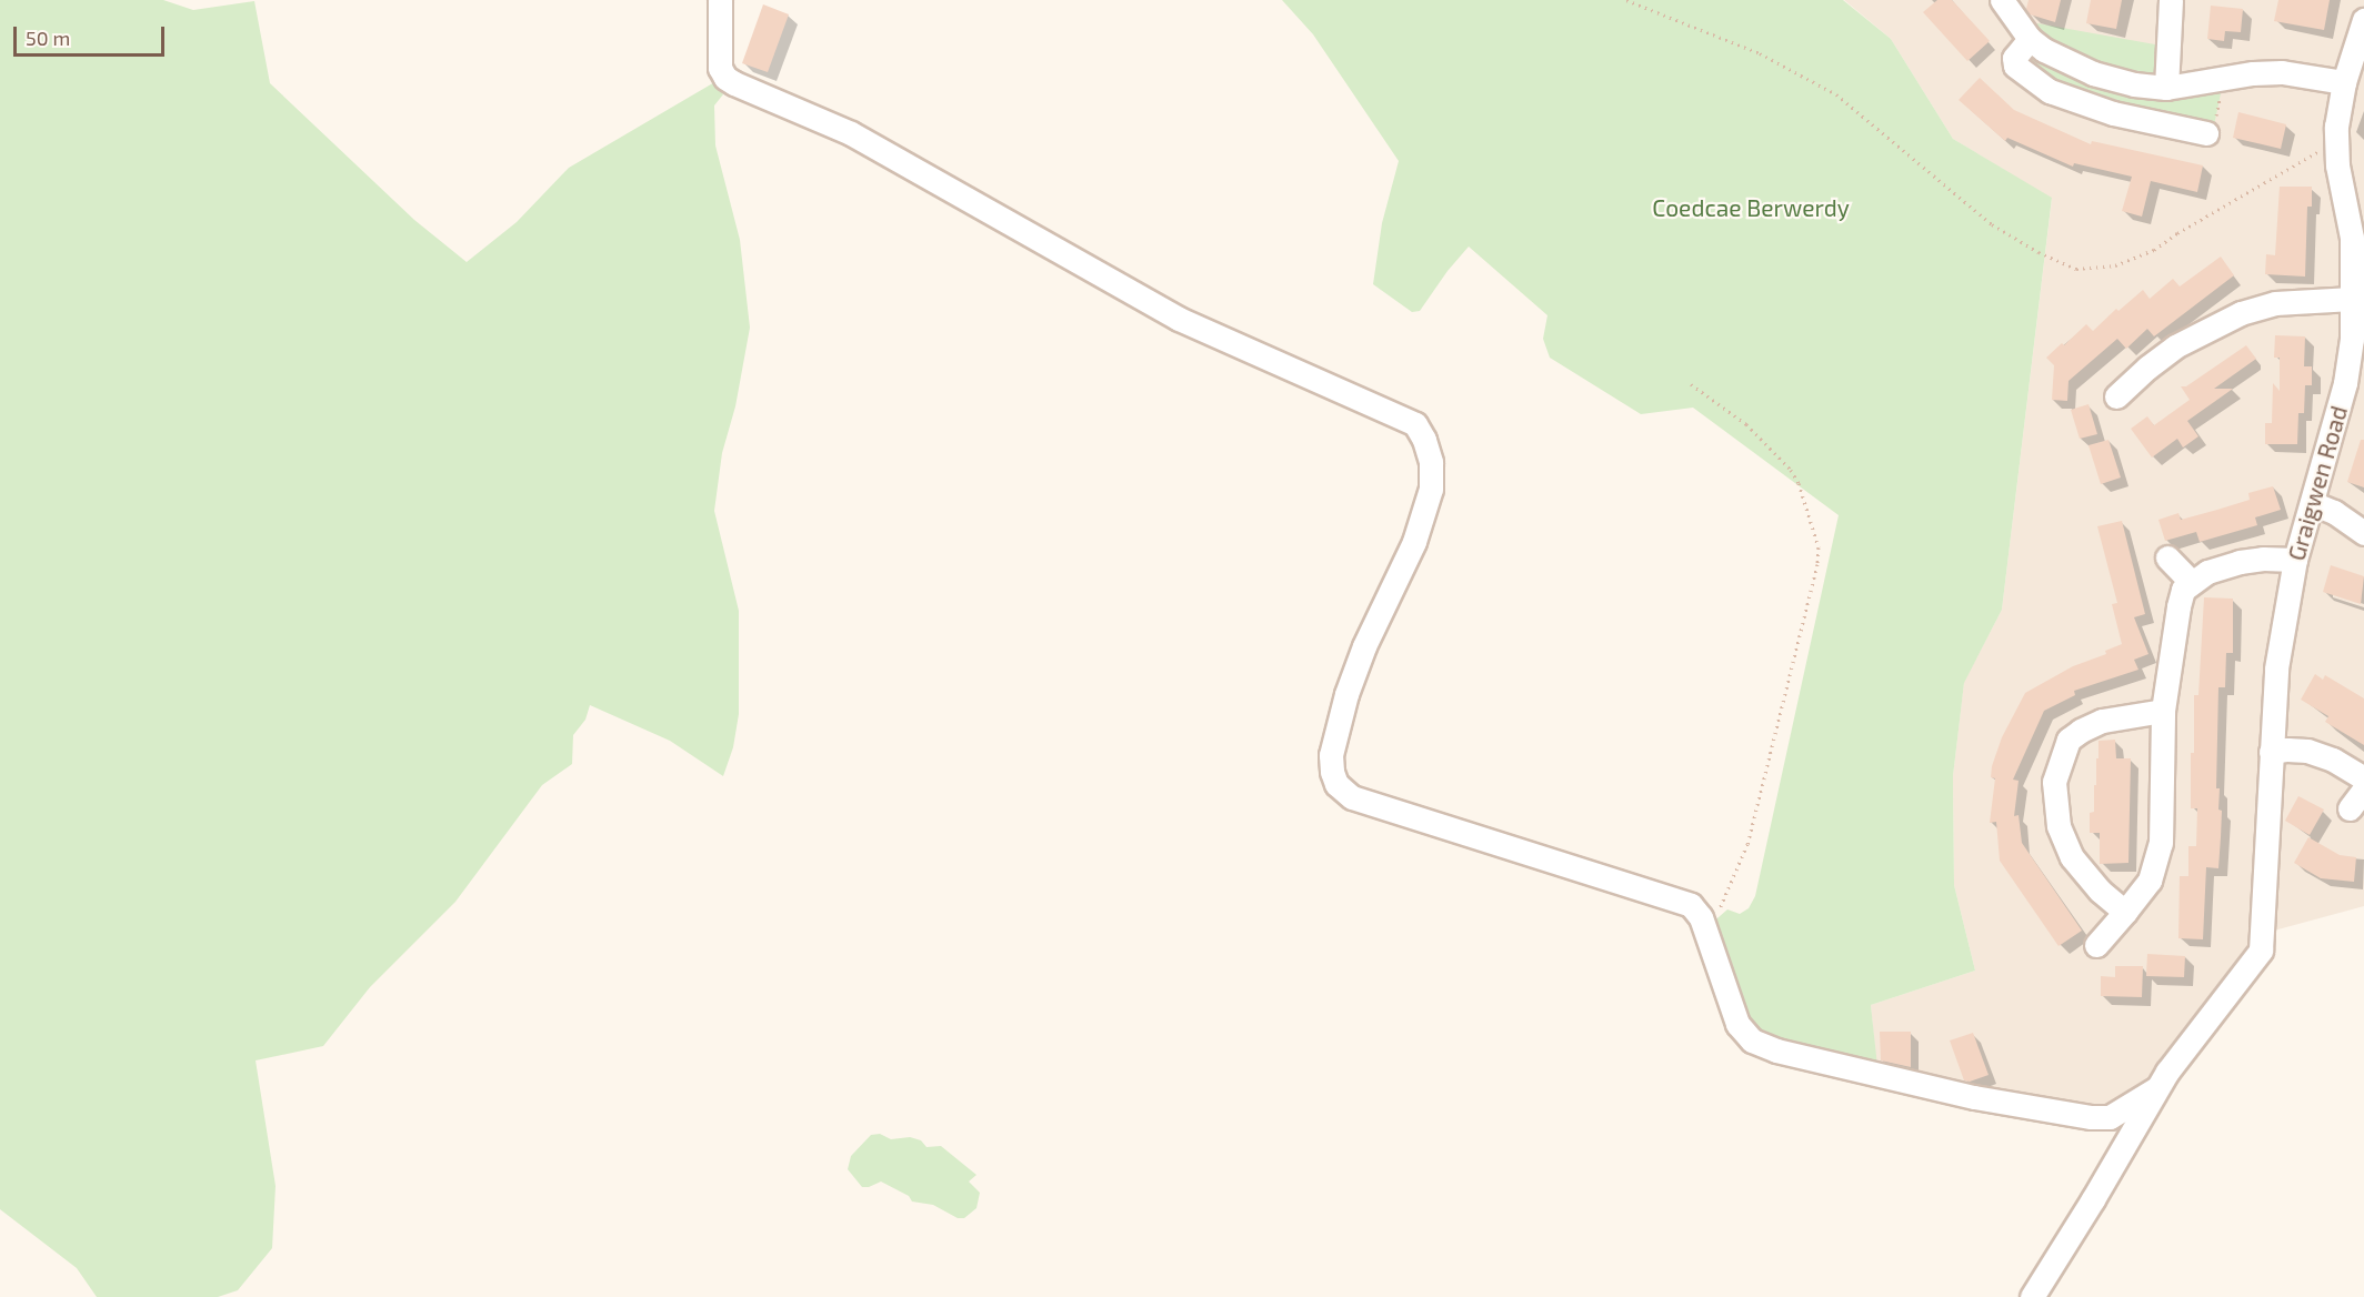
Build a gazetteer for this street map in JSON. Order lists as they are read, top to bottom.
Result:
{
  "streets": {
    "street": ["Graigwen Road"]
  },
  "parks": ["Coedcae Berwerdy"],
  "scale_bar": "50 m"
}
